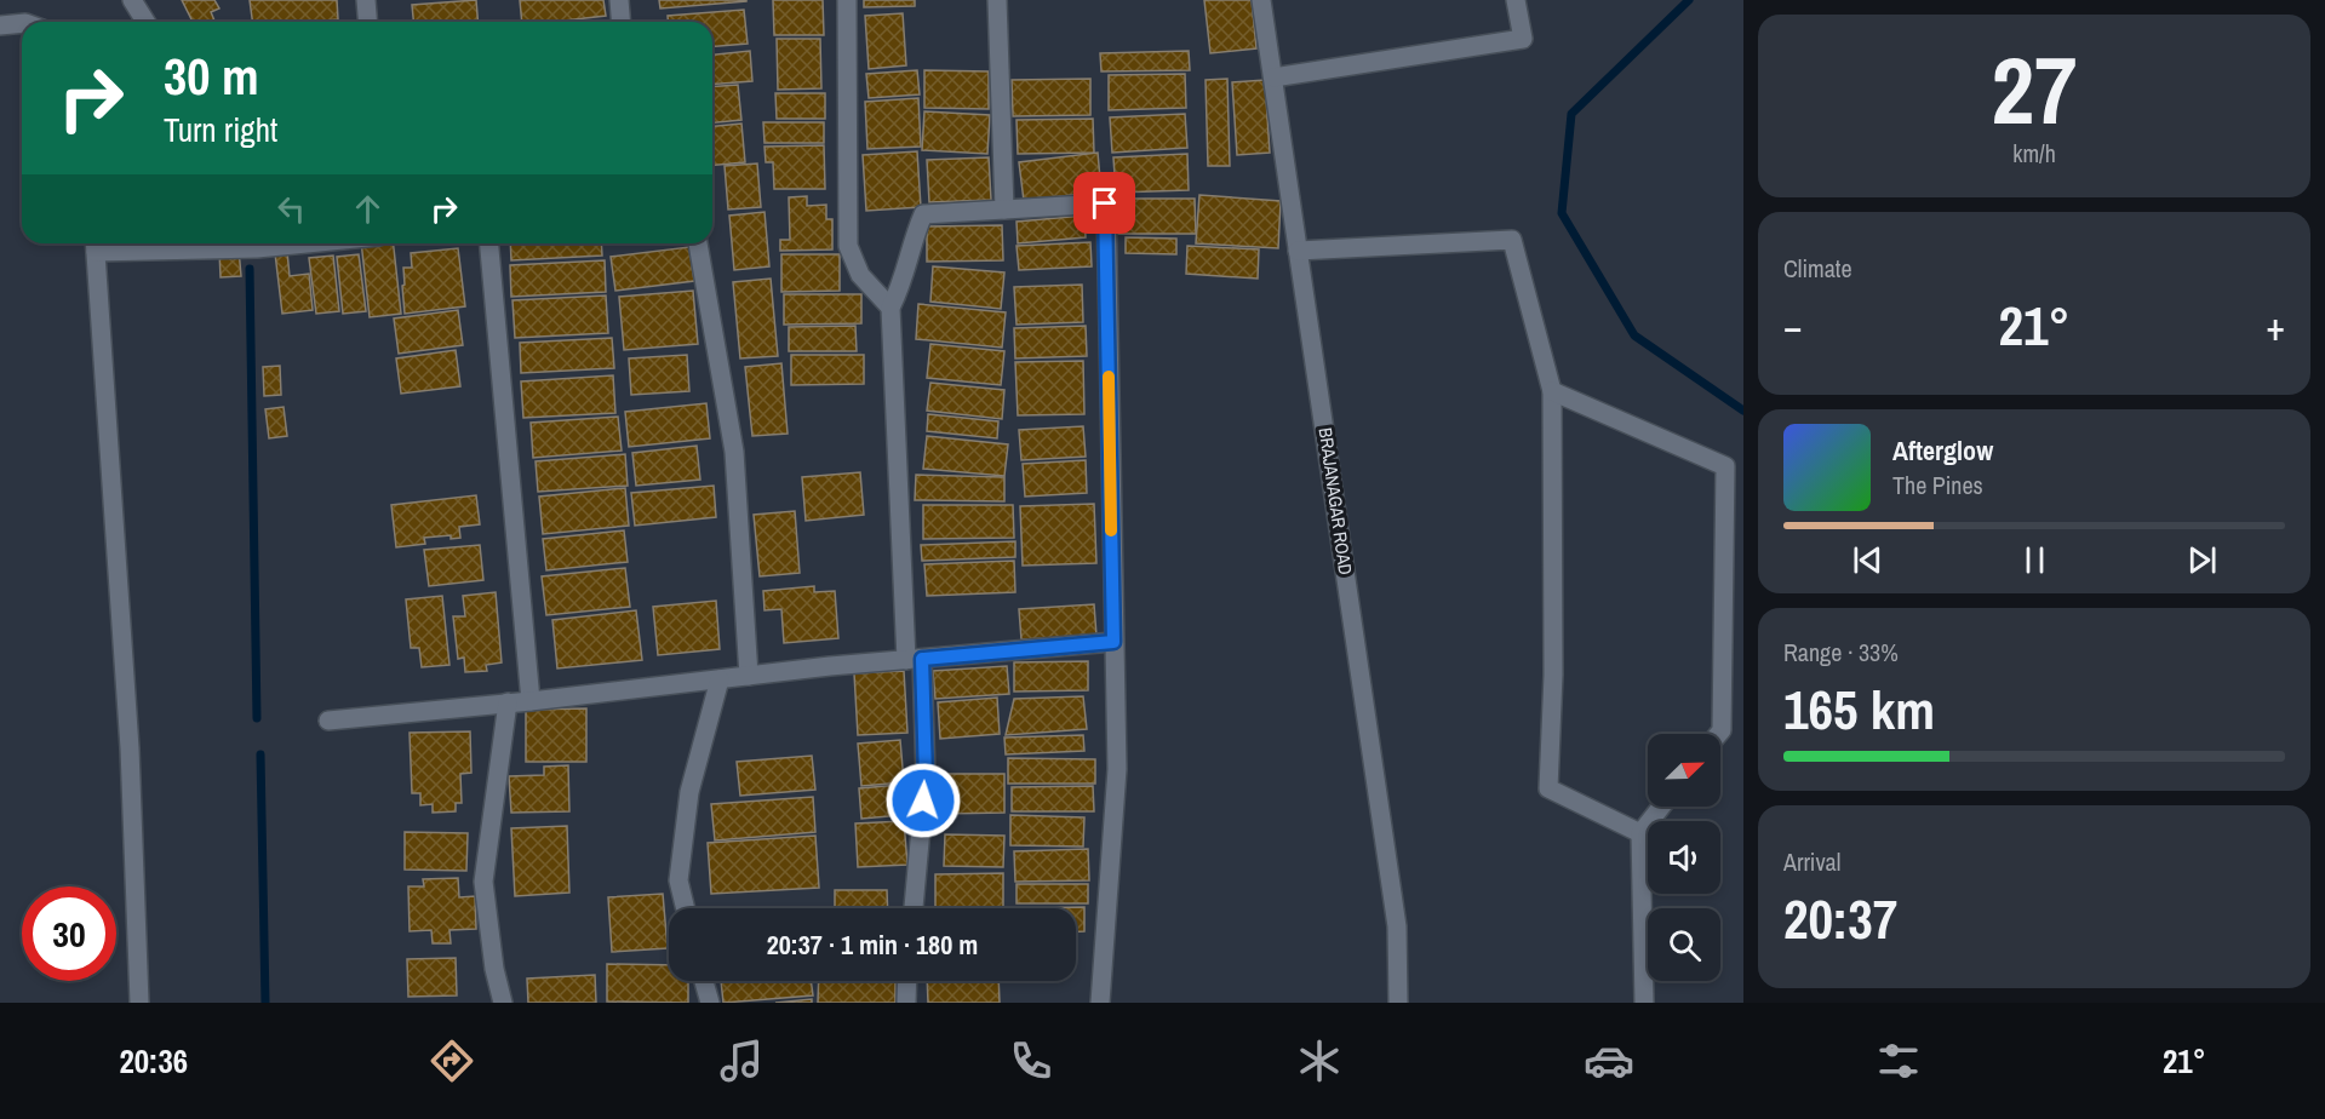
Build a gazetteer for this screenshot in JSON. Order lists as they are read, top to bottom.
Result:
{
  "streets": {
    "street": ["BRAJANAGAR ROAD"]
  },
  "north": "top right",
  "page": {
    "tile": [
      ["27", "km/h"],
      "Climate",
      ["Range · 33%", "165 km"],
      ["Arrival", "20:37"]
    ],
    "turn": ["30 m", "Turn right"],
    "heat": ["−", "21°", "+"],
    "song": ["Afterglow", "The Pines"],
    "limit": "30",
    "trip": "20:37 · 1 min · 180 m",
    "tabs": ["20:36", "21°"]
  }
}
